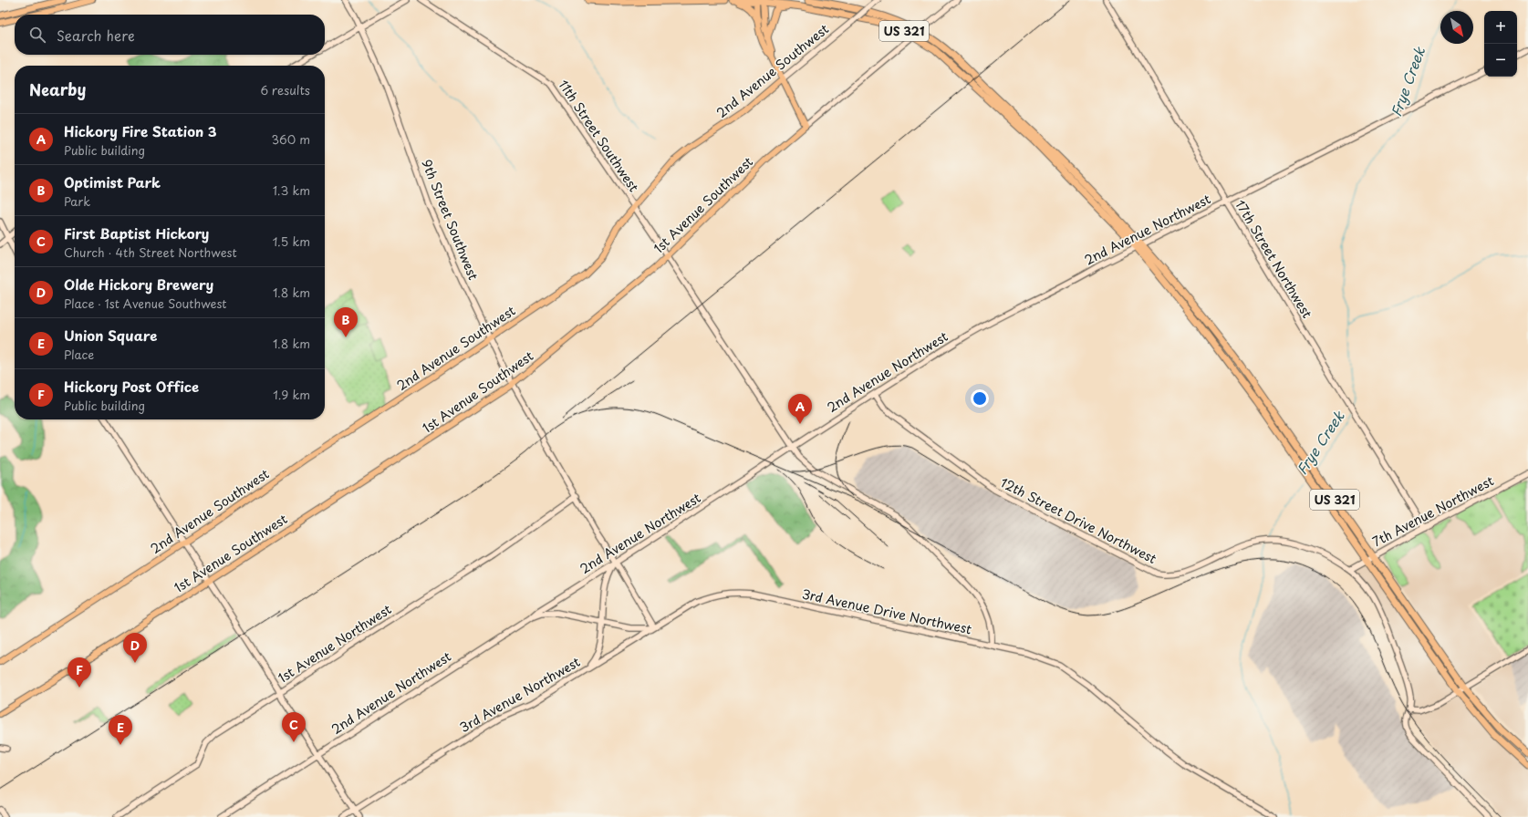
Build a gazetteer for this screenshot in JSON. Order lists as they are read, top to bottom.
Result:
{
  "streets": {
    "highway": ["US 321"],
    "main road": ["2nd Avenue Southwest", "1st Avenue Southwest"],
    "street": [
      "11th Street Southwest",
      "9th Street Southwest",
      "2nd Avenue Northwest",
      "17th Street Northwest",
      "7th Avenue Northwest",
      "12th Street Drive Northwest",
      "3rd Avenue Drive Northwest",
      "1st Avenue Northwest",
      "3rd Avenue Northwest"
    ]
  },
  "crossings": [
    ["US 321", "2nd Avenue Northwest"],
    ["US 321", "7th Avenue Northwest"],
    ["2nd Avenue Southwest", "11th Street Southwest"],
    ["2nd Avenue Southwest", "9th Street Southwest"],
    ["11th Street Southwest", "1st Avenue Southwest"],
    ["11th Street Southwest", "2nd Avenue Northwest"],
    ["11th Street Southwest", "3rd Avenue Drive Northwest"],
    ["1st Avenue Southwest", "9th Street Southwest"],
    ["9th Street Southwest", "2nd Avenue Northwest"],
    ["9th Street Southwest", "1st Avenue Northwest"],
    ["9th Street Southwest", "3rd Avenue Northwest"],
    ["2nd Avenue Northwest", "17th Street Northwest"],
    ["2nd Avenue Northwest", "12th Street Drive Northwest"],
    ["17th Street Northwest", "7th Avenue Northwest"],
    ["7th Avenue Northwest", "12th Street Drive Northwest"],
    ["3rd Avenue Drive Northwest", "3rd Avenue Northwest"]
  ],
  "water": ["Frye Creek"],
  "north": "bottom right",
  "page": {
    "map_buttons": ["+", "−"],
    "search": "Search here",
    "heading": ["Nearby", "6 results"],
    "list": [
      {
        "mark": "A",
        "name": "Hickory Fire Station 3",
        "note": "Public building",
        "value": "360 m"
      },
      {
        "mark": "B",
        "name": "Optimist Park",
        "note": "Park",
        "value": "1.3 km"
      },
      {
        "mark": "C",
        "name": "First Baptist Hickory",
        "note": "Church · 4th Street Northwest",
        "value": "1.5 km"
      },
      {
        "mark": "D",
        "name": "Olde Hickory Brewery",
        "note": "Place · 1st Avenue Southwest",
        "value": "1.8 km"
      },
      {
        "mark": "E",
        "name": "Union Square",
        "note": "Place",
        "value": "1.8 km"
      },
      {
        "mark": "F",
        "name": "Hickory Post Office",
        "note": "Public building",
        "value": "1.9 km"
      }
    ],
    "pins": [
      "B",
      "A",
      "D",
      "F",
      "C",
      "E"
    ]
  }
}
